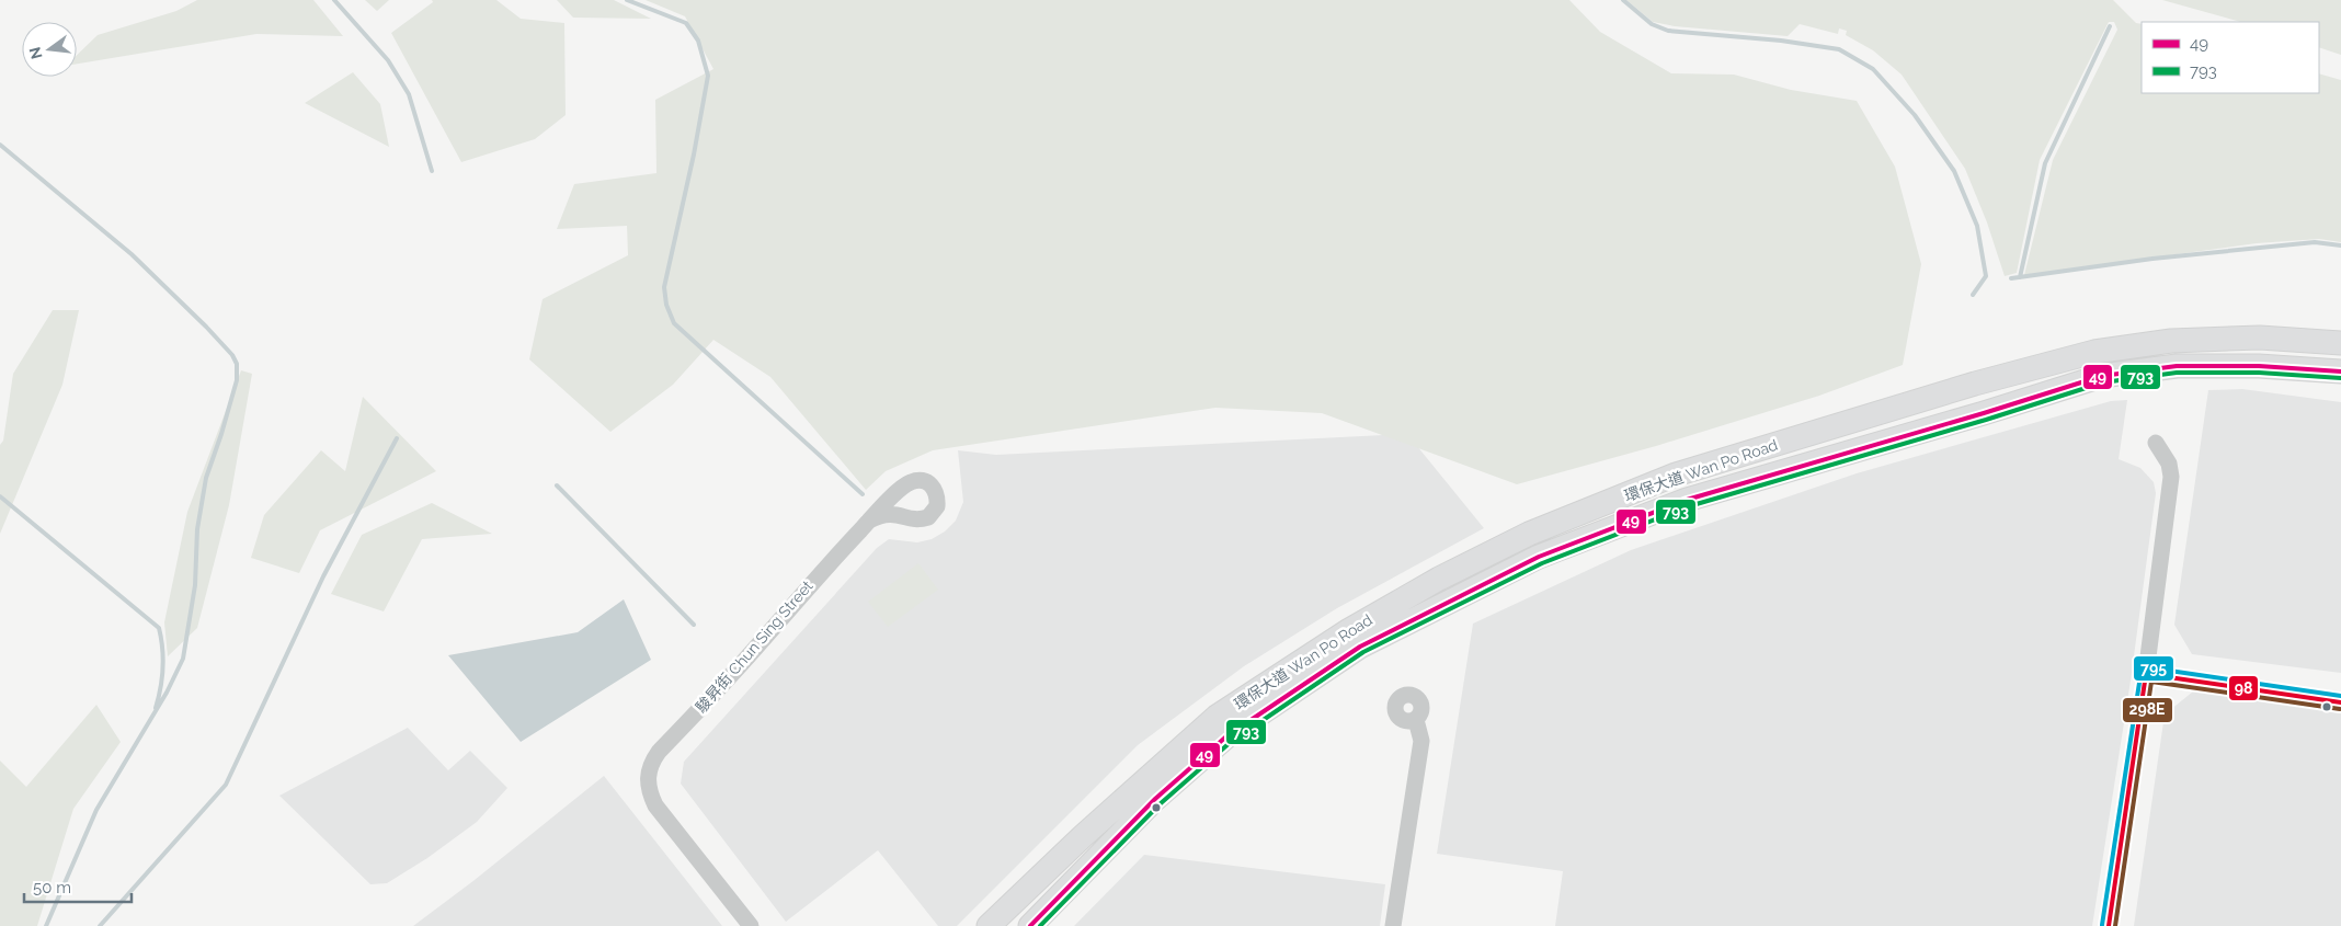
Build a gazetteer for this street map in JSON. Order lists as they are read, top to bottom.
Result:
{
  "streets": {
    "main road": ["環保大道 Wan Po Road"],
    "street": ["駿昇街 Chun Sing Street"]
  },
  "lines": [
    "transit line 49",
    "transit line 793",
    "transit line 795",
    "transit line 98",
    "transit line 298E"
  ],
  "legend": ["49", "793"],
  "scale_bar": "50 m",
  "north": "left"
}
